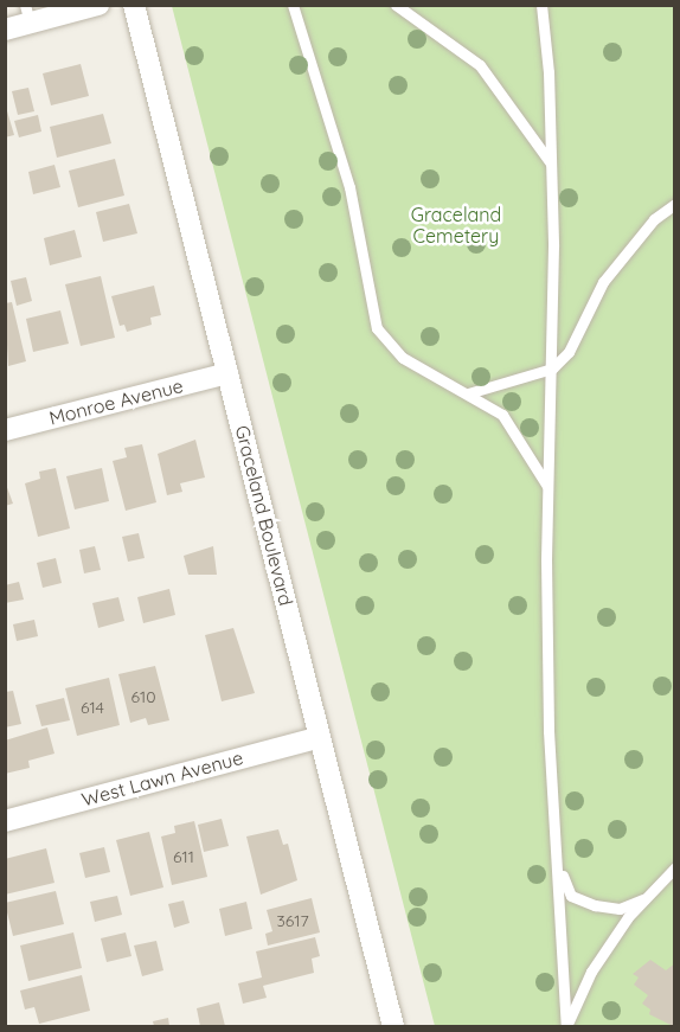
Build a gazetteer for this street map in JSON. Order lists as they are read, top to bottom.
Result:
{
  "streets": {
    "street": ["Monroe Avenue", "Graceland Boulevard", "West Lawn Avenue"]
  },
  "crossings": [
    ["Monroe Avenue", "Graceland Boulevard"],
    ["Graceland Boulevard", "West Lawn Avenue"]
  ],
  "parks": ["Graceland Cemetery"],
  "house_numbers": [
    "610",
    "614",
    "611",
    "3617"
  ]
}
